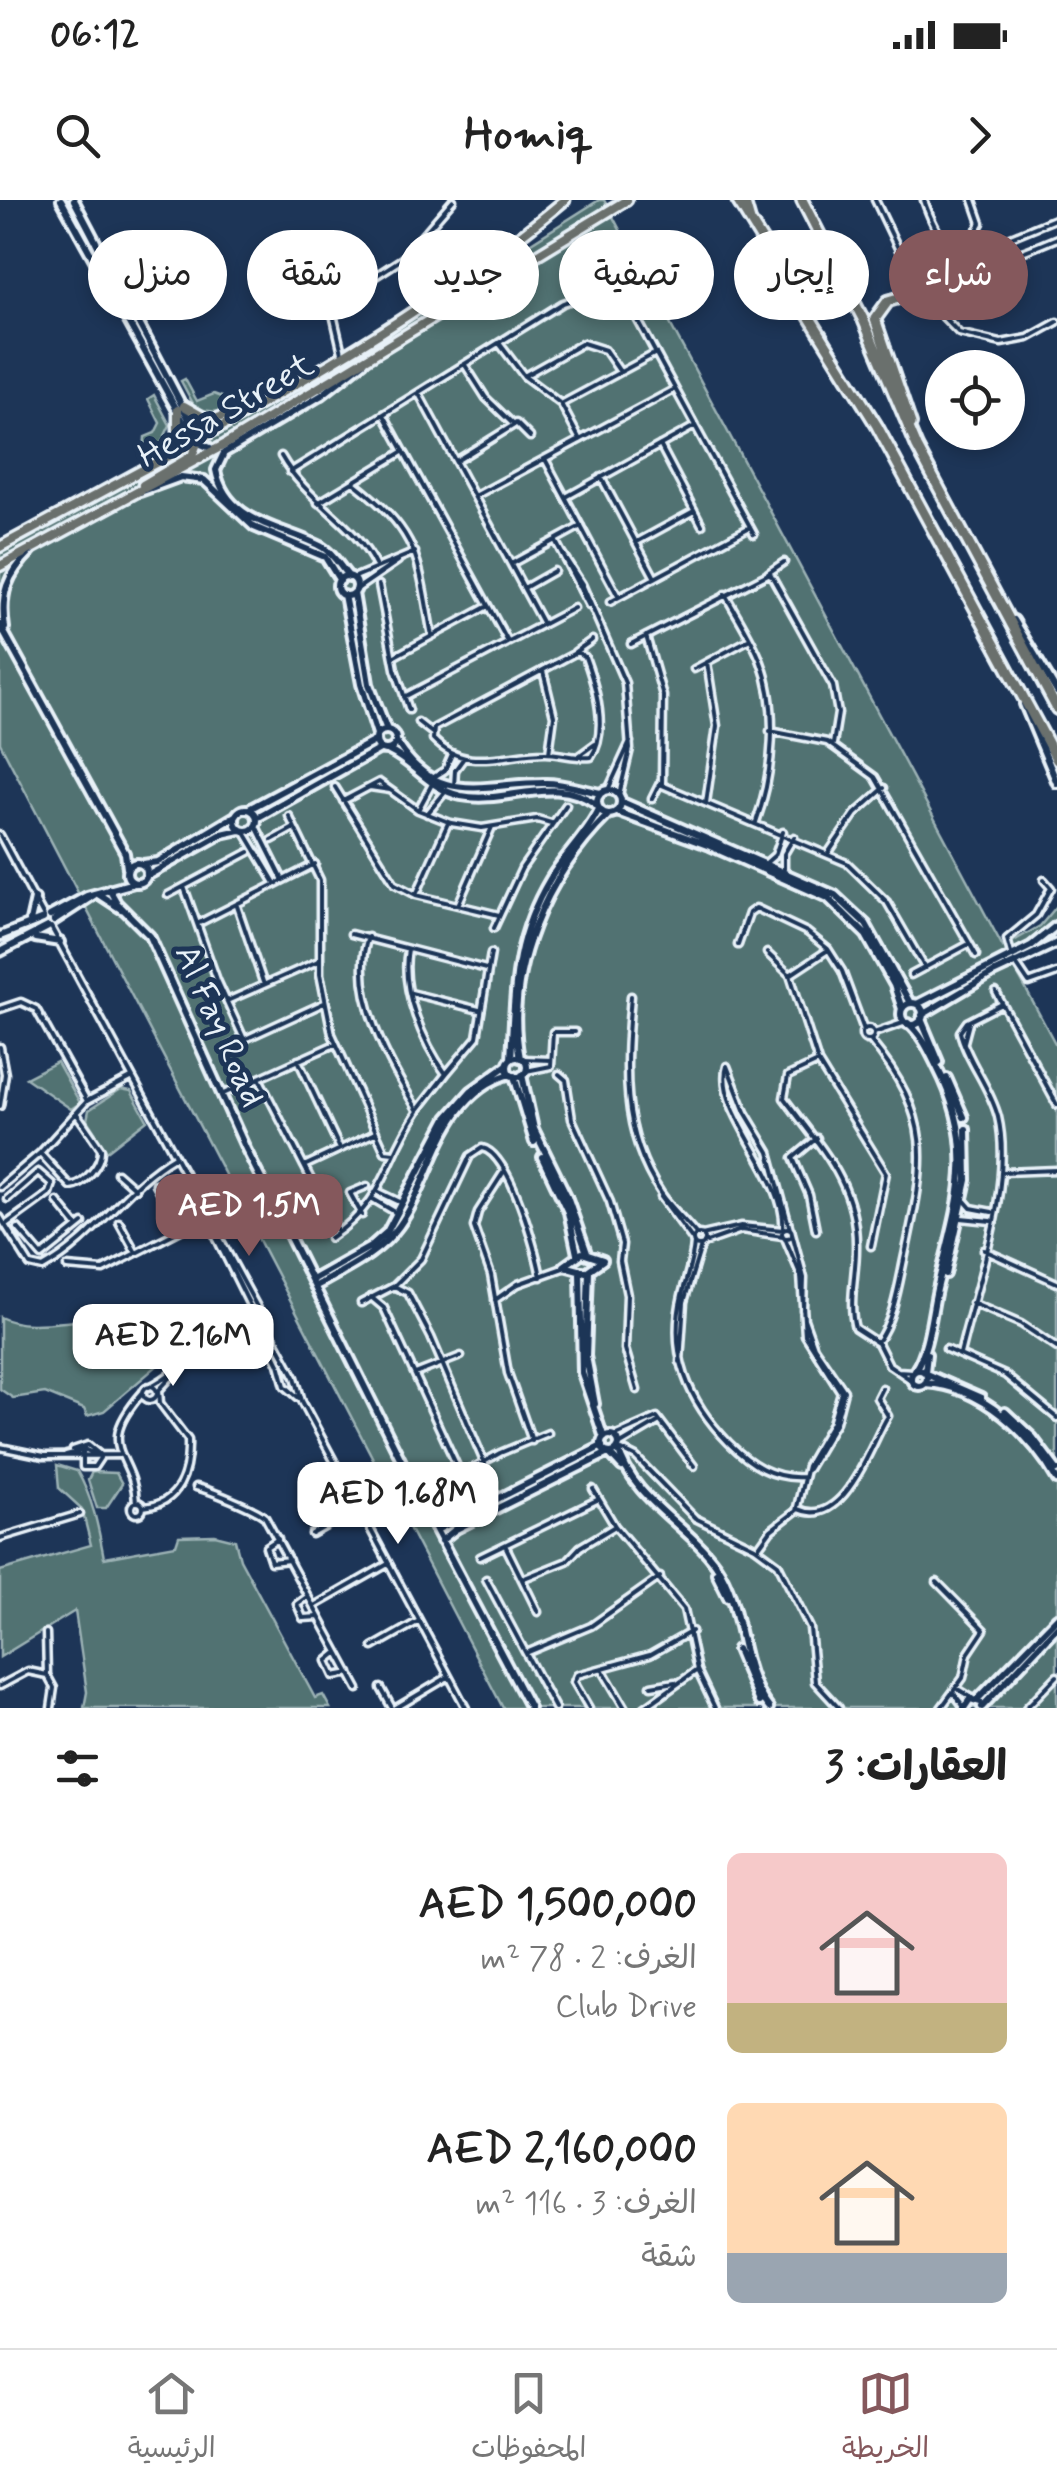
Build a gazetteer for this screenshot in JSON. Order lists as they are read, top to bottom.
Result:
{
  "streets": {
    "main road": ["Hessa Street"],
    "street": ["Al Fay Road"]
  },
  "page": {
    "status": "06:12",
    "header": "Homiq",
    "chip": [
      "شراء",
      "إيجار",
      "تصفية",
      "جديد",
      "شقة",
      "منزل"
    ],
    "price": ["AED 1.5M", "AED 2.16M", "AED 1.68M"],
    "heading": "العقارات: 3",
    "list": [
      {
        "name": "AED 1,500,000",
        "note": "الغرف: 2 · 78 m² · Club Drive"
      },
      {
        "name": "AED 2,160,000",
        "note": "الغرف: 3 · 116 m² · شقة"
      }
    ],
    "tabs": ["الخريطة", "المحفوظات", "الرئيسية"]
  }
}
